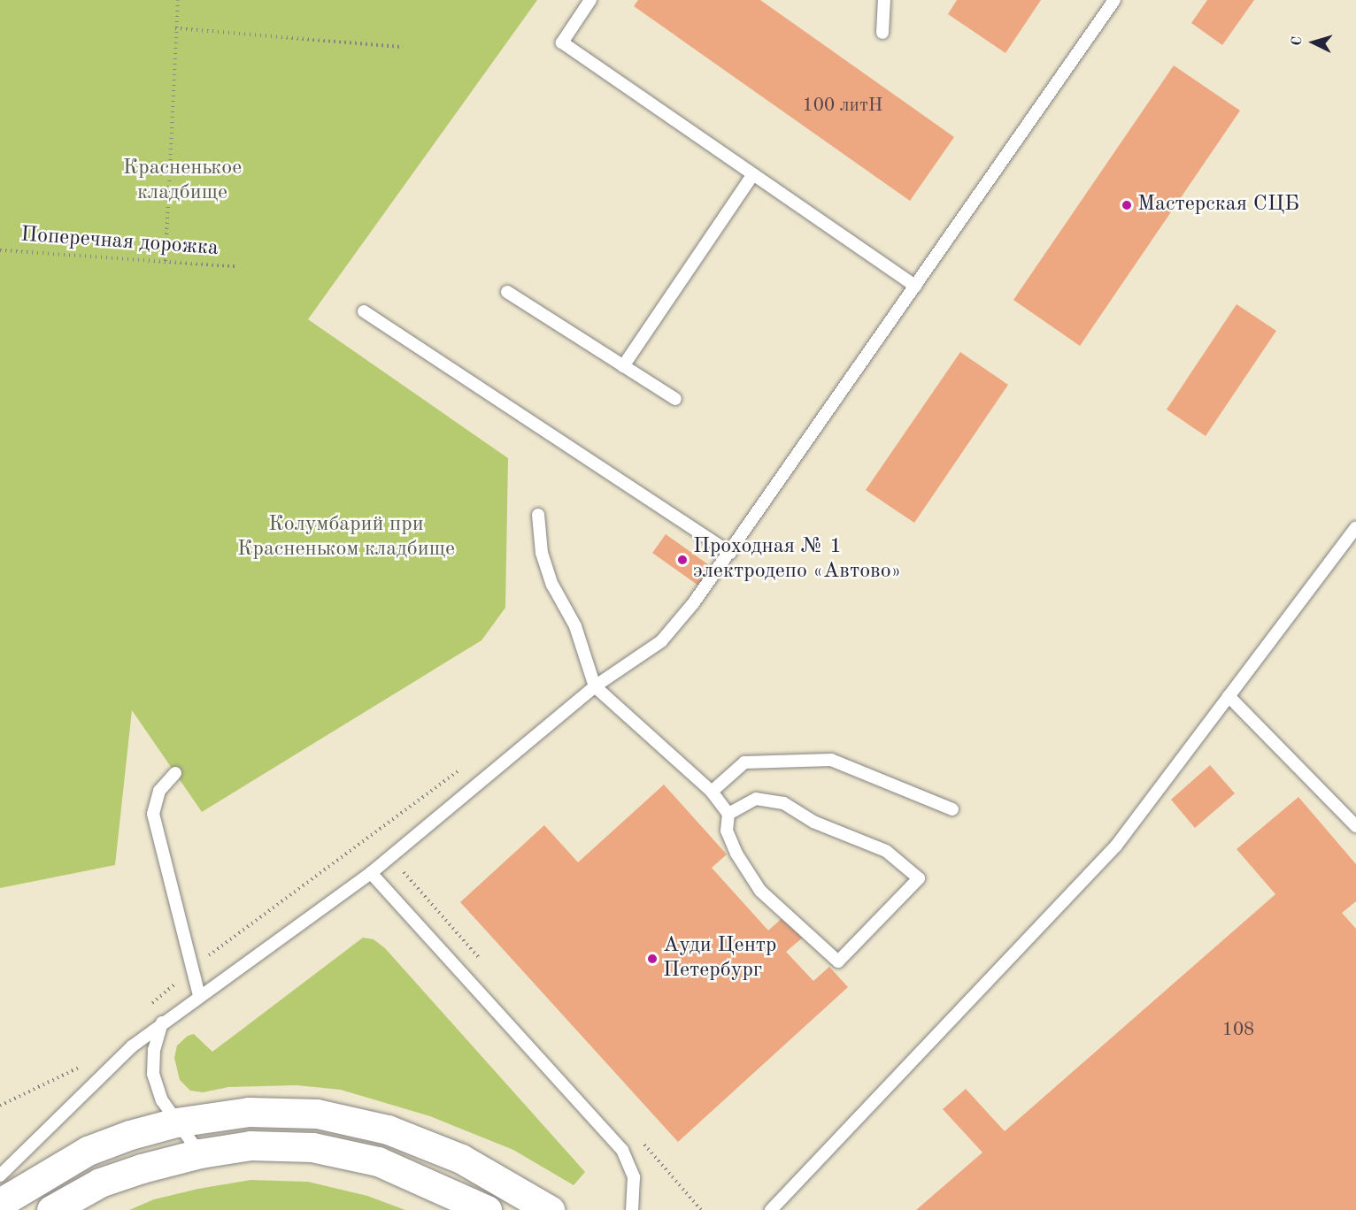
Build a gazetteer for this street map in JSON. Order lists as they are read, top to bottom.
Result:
{
  "streets": {
    "path": ["Поперечная дорожка"]
  },
  "parks": ["Красненькое кладбище", "Колумбарий при Красненьком кладбище"],
  "places": ["Мастерская СЦБ", "Проходная № 1 электродепо «Автово»", "Ауди Центр Петербург"],
  "house_numbers": ["100 литН", "108"],
  "north": "left"
}
